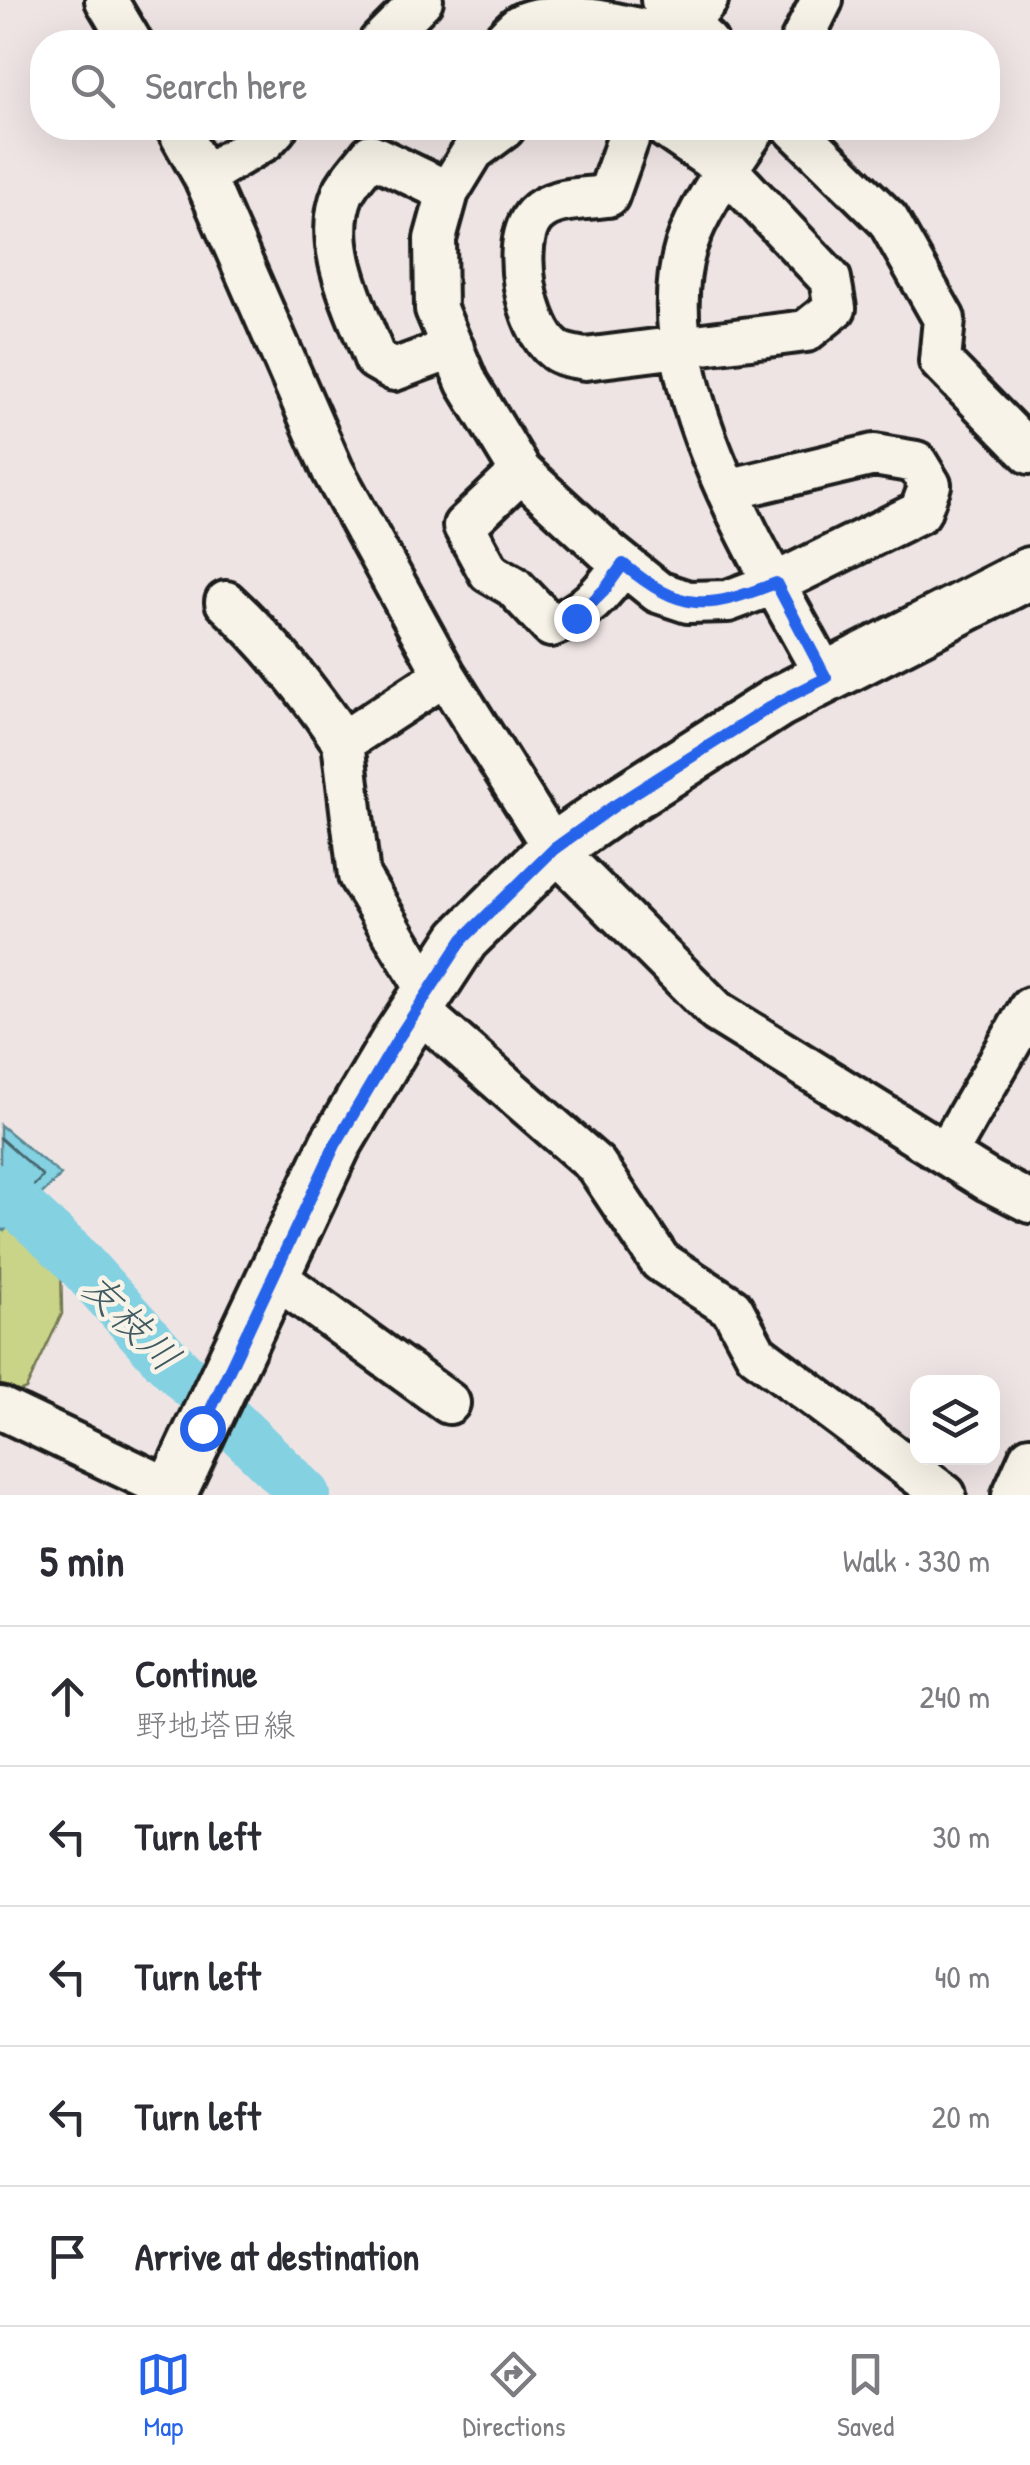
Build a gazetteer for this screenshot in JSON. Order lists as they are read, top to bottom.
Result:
{
  "water": ["友枝川"],
  "page": {
    "search": "Search here",
    "heading": ["5 min", "Walk · 330 m"],
    "list": [
      ["Continue", "野地塔田線", "240 m"],
      ["Turn left", "30 m"],
      ["Turn left", "40 m"],
      ["Turn left", "20 m"],
      "Arrive at destination"
    ],
    "nav": ["Map", "Directions", "Saved"]
  }
}
